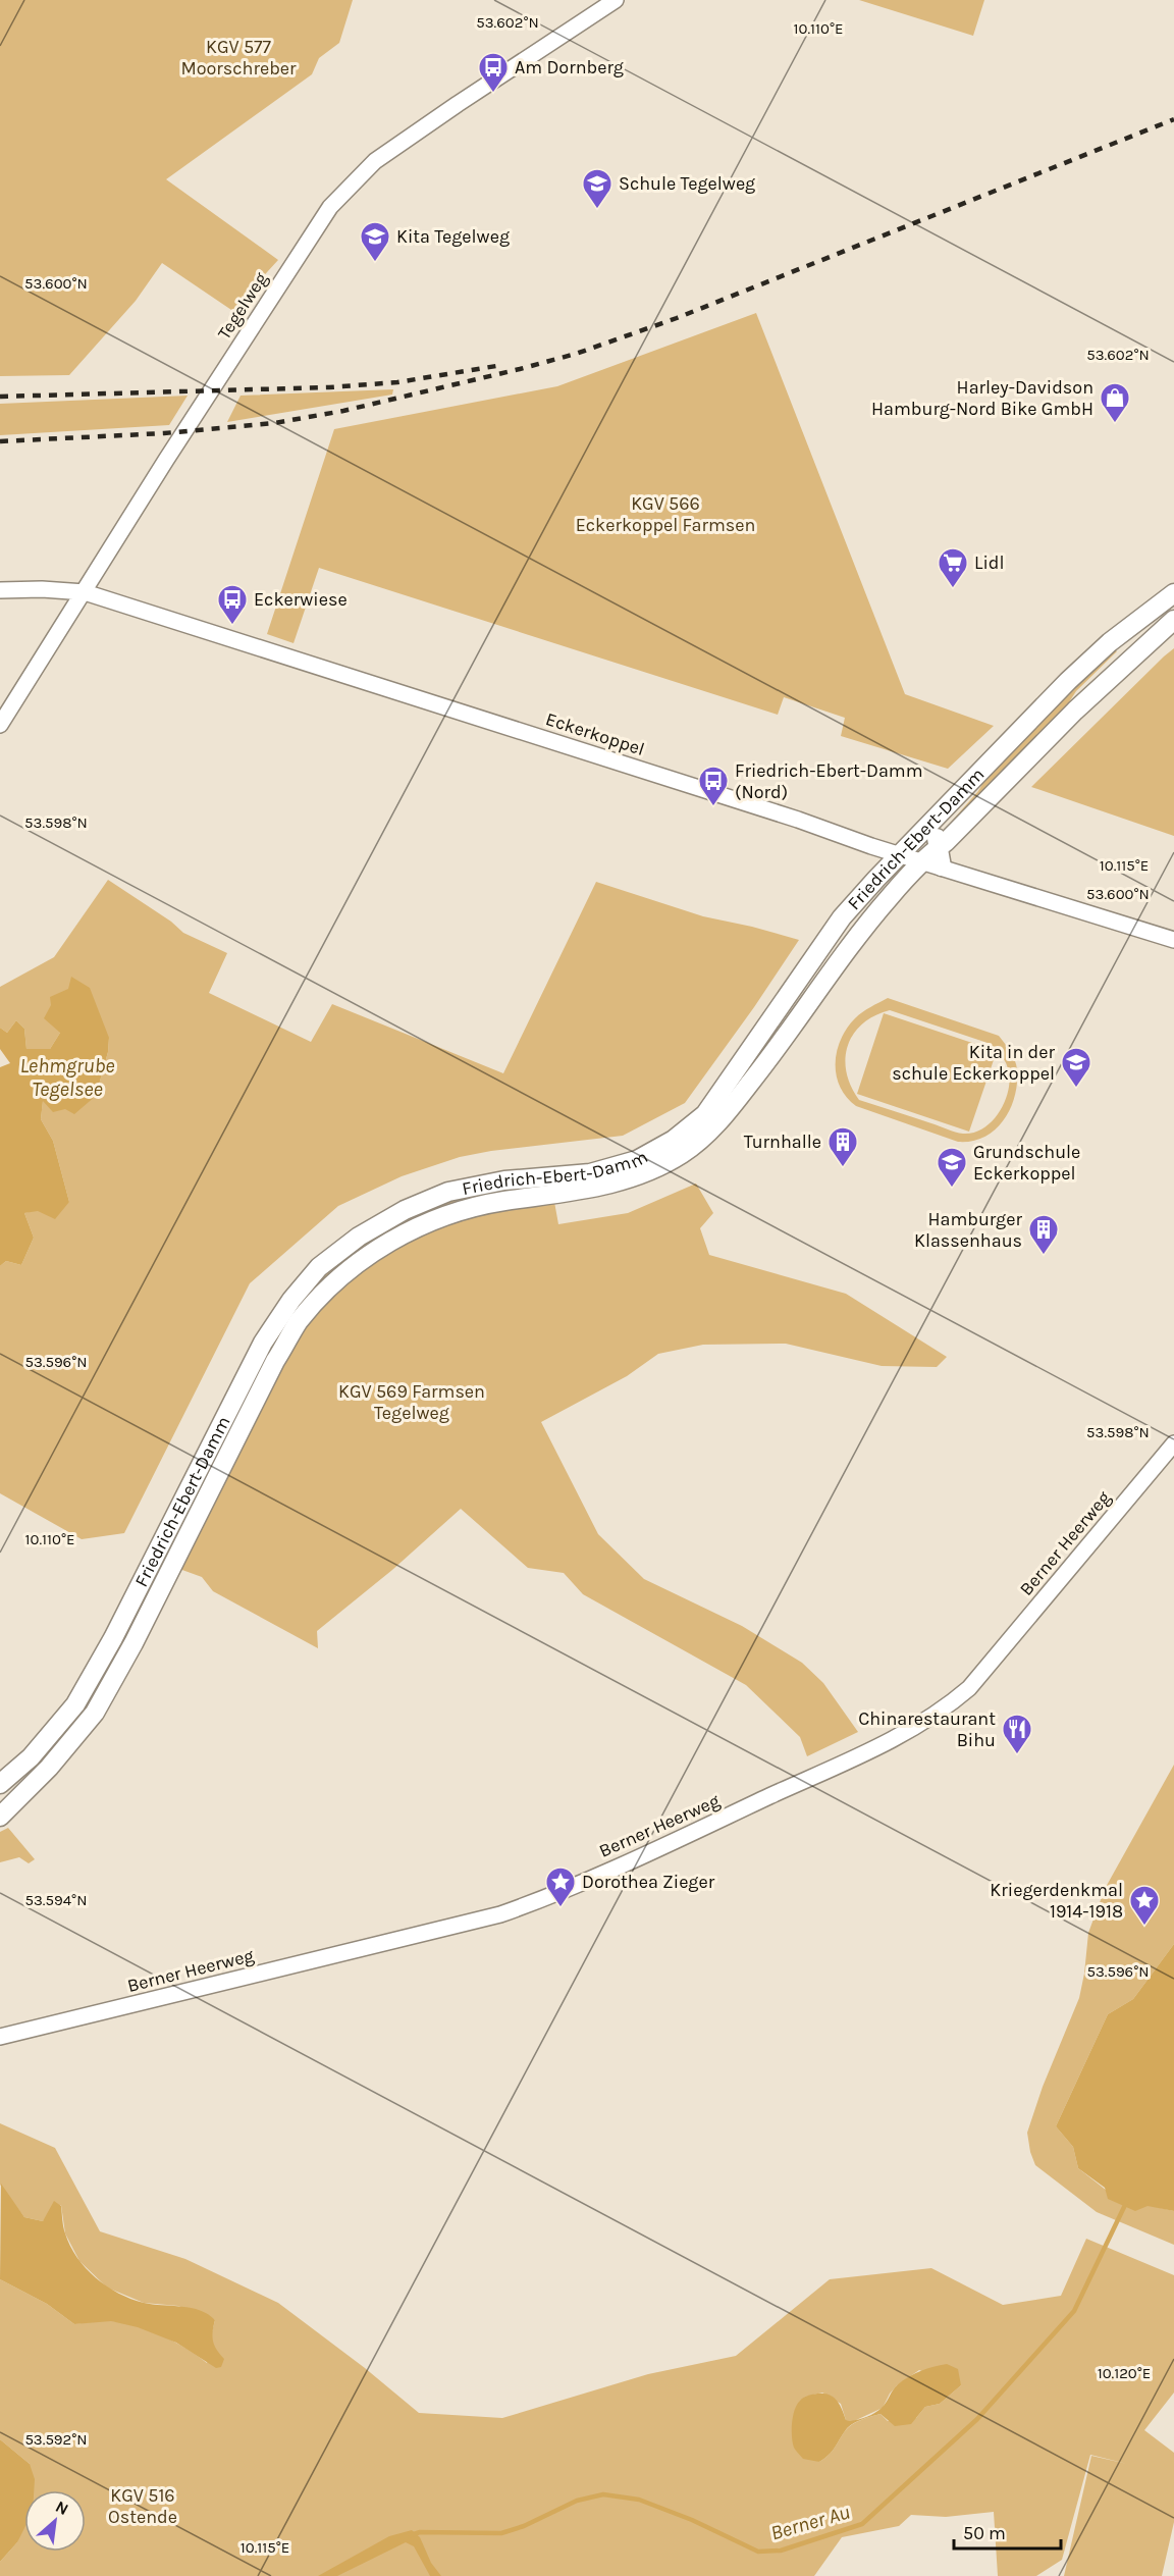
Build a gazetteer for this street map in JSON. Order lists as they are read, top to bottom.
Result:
{
  "streets": {
    "main road": ["Friedrich-Ebert-Damm"],
    "street": ["Tegelweg", "Eckerkoppel", "Berner Heerweg"]
  },
  "crossings": [
    ["Tegelweg", "Eckerkoppel"],
    ["Eckerkoppel", "Friedrich-Ebert-Damm"]
  ],
  "water": ["Lehmgrube Tegelsee", "Berner Au"],
  "parks": [
    "KGV 577 Moorschreber",
    "KGV 566 Eckerkoppel Farmsen",
    "KGV 569 Farmsen Tegelweg",
    "KGV 516 Ostende"
  ],
  "places": {
    "bus stop": ["Am Dornberg", "Eckerwiese", "Friedrich-Ebert-Damm (Nord)"],
    "school or university": [
      "Schule Tegelweg",
      "Kita Tegelweg",
      "Kita in der schule Eckerkoppel",
      "Grundschule Eckerkoppel"
    ],
    "shop": ["Harley-Davidson Hamburg-Nord Bike GmbH"],
    "supermarket": ["Lidl"],
    "building": ["Turnhalle", "Hamburger Klassenhaus"],
    "restaurant": ["Chinarestaurant Bihu"],
    "place": ["Dorothea Zieger", "Kriegerdenkmal 1914-1918"]
  },
  "scale_bar": "50 m",
  "north": "top right",
  "coordinates": [
    "53.602°N",
    "10.110°E",
    "53.600°N",
    "53.598°N",
    "10.115°E",
    "53.596°N",
    "53.594°N",
    "10.120°E",
    "53.592°N"
  ]
}
